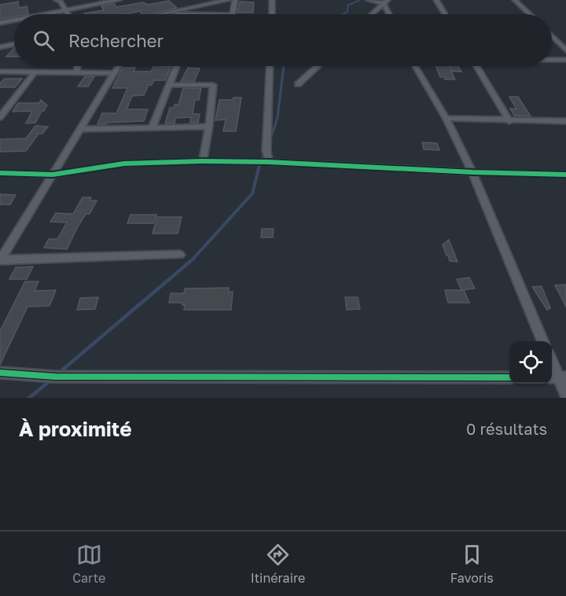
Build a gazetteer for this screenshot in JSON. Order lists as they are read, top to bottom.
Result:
{
  "page": {
    "search": "Rechercher",
    "heading": ["À proximité", "0 résultats"],
    "nav": ["Carte", "Itinéraire", "Favoris"]
  }
}
